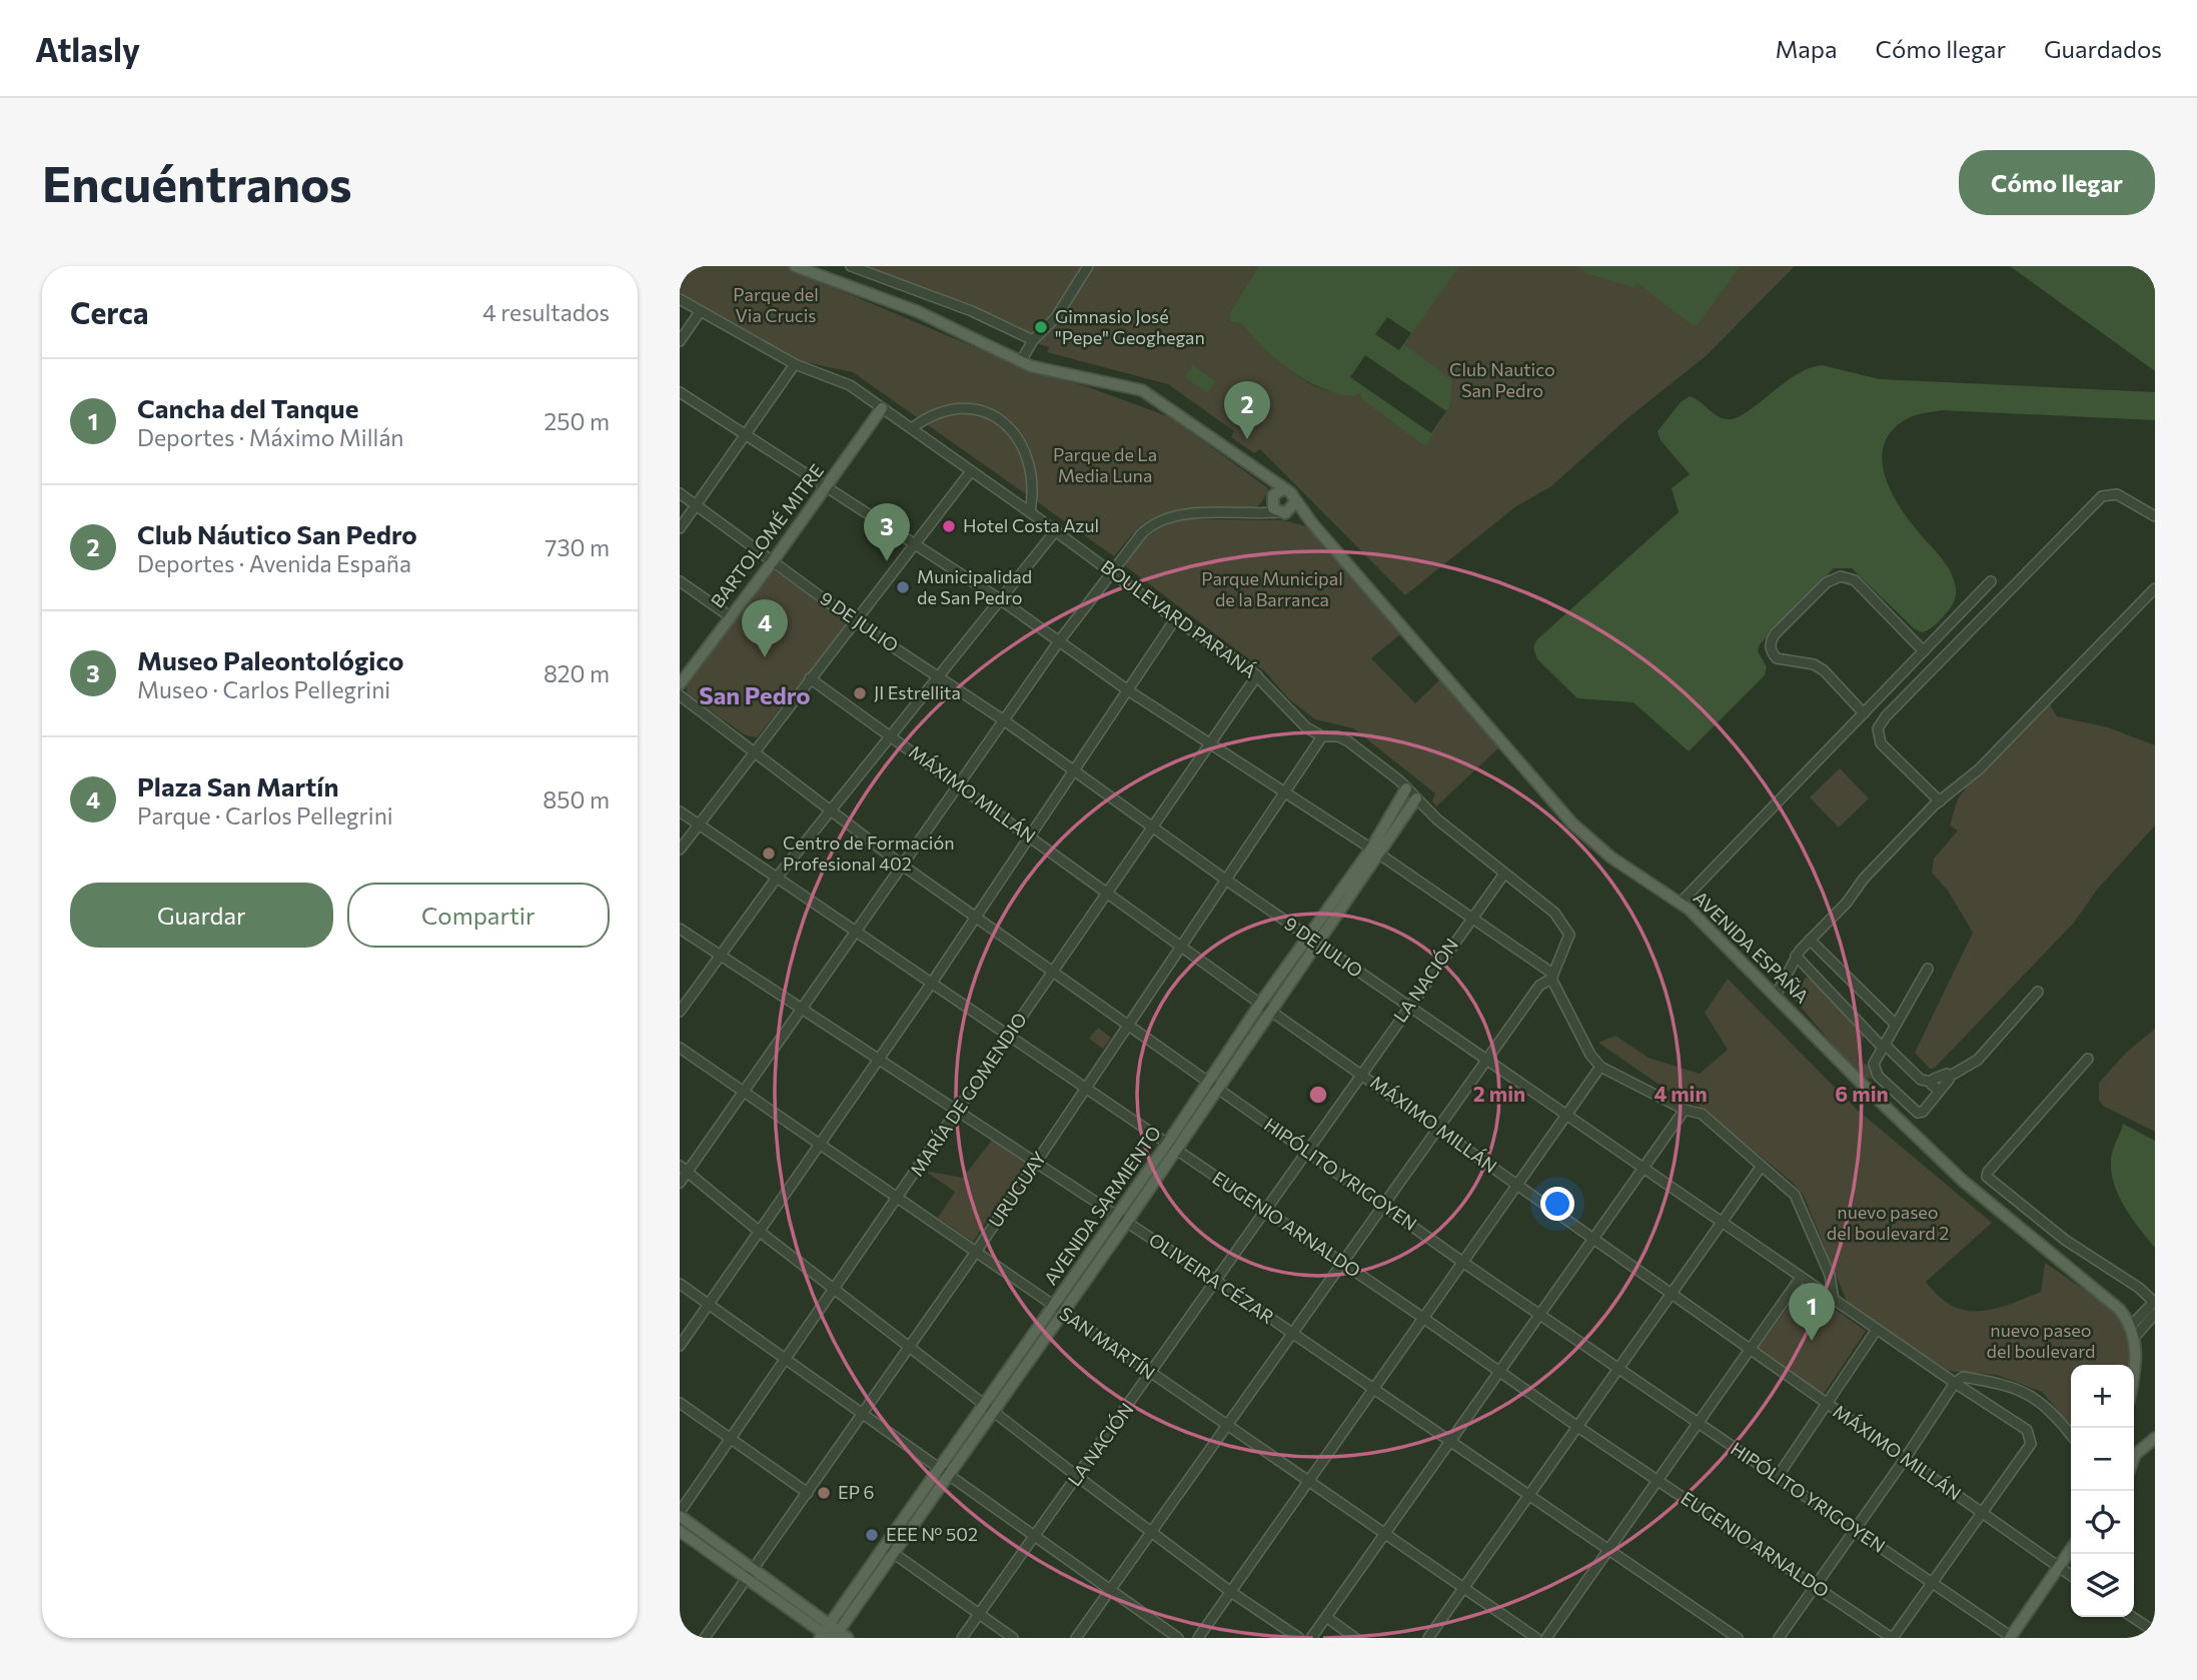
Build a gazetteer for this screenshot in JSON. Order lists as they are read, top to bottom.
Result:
{
  "streets": {
    "main road": ["BARTOLOMÉ MITRE", "AVENIDA ESPAÑA", "AVENIDA SARMIENTO"],
    "street": [
      "BOULEVARD PARANÁ",
      "9 DE JULIO",
      "MÁXIMO MILLÁN",
      "LA NACIÓN",
      "MARÍA DE GOMENDIO",
      "HIPÓLITO YRIGOYEN",
      "URUGUAY",
      "EUGENIO ARNALDO",
      "OLIVEIRA CÉZAR",
      "SAN MARTÍN"
    ]
  },
  "crossings": [
    ["BARTOLOMÉ MITRE", "BOULEVARD PARANÁ"],
    ["BARTOLOMÉ MITRE", "9 DE JULIO"],
    ["BOULEVARD PARANÁ", "9 DE JULIO"],
    ["BOULEVARD PARANÁ", "MÁXIMO MILLÁN"],
    ["BOULEVARD PARANÁ", "LA NACIÓN"],
    ["BOULEVARD PARANÁ", "MARÍA DE GOMENDIO"],
    ["BOULEVARD PARANÁ", "HIPÓLITO YRIGOYEN"],
    ["BOULEVARD PARANÁ", "URUGUAY"],
    ["BOULEVARD PARANÁ", "AVENIDA SARMIENTO"],
    ["BOULEVARD PARANÁ", "EUGENIO ARNALDO"],
    ["BOULEVARD PARANÁ", "OLIVEIRA CÉZAR"],
    ["BOULEVARD PARANÁ", "SAN MARTÍN"],
    ["9 DE JULIO", "MÁXIMO MILLÁN"],
    ["9 DE JULIO", "LA NACIÓN"],
    ["9 DE JULIO", "MARÍA DE GOMENDIO"],
    ["9 DE JULIO", "URUGUAY"],
    ["9 DE JULIO", "AVENIDA SARMIENTO"],
    ["MÁXIMO MILLÁN", "LA NACIÓN"],
    ["MÁXIMO MILLÁN", "MARÍA DE GOMENDIO"],
    ["MÁXIMO MILLÁN", "URUGUAY"],
    ["MÁXIMO MILLÁN", "AVENIDA SARMIENTO"],
    ["LA NACIÓN", "HIPÓLITO YRIGOYEN"],
    ["LA NACIÓN", "EUGENIO ARNALDO"],
    ["LA NACIÓN", "OLIVEIRA CÉZAR"],
    ["LA NACIÓN", "SAN MARTÍN"],
    ["MARÍA DE GOMENDIO", "HIPÓLITO YRIGOYEN"],
    ["MARÍA DE GOMENDIO", "EUGENIO ARNALDO"],
    ["MARÍA DE GOMENDIO", "OLIVEIRA CÉZAR"],
    ["MARÍA DE GOMENDIO", "SAN MARTÍN"],
    ["HIPÓLITO YRIGOYEN", "URUGUAY"],
    ["HIPÓLITO YRIGOYEN", "AVENIDA SARMIENTO"],
    ["URUGUAY", "EUGENIO ARNALDO"],
    ["URUGUAY", "OLIVEIRA CÉZAR"],
    ["URUGUAY", "SAN MARTÍN"],
    ["AVENIDA SARMIENTO", "EUGENIO ARNALDO"],
    ["AVENIDA SARMIENTO", "OLIVEIRA CÉZAR"],
    ["AVENIDA SARMIENTO", "SAN MARTÍN"]
  ],
  "districts": ["San Pedro"],
  "parks": [
    "Parque del Via Crucis",
    "Club Nautico San Pedro",
    "Parque de La Media Luna",
    "Parque Municipal de la Barranca",
    "nuevo paseo del boulevard 2",
    "nuevo paseo del boulevard"
  ],
  "places": [
    "Gimnasio José \"Pepe\" Geoghegan",
    "Hotel Costa Azul",
    "Municipalidad de San Pedro",
    "JI Estrellita",
    "Centro de Formación Profesional 402",
    "EP 6",
    "EEE Nº 502"
  ],
  "page": {
    "header": "Atlasly",
    "nav": ["Mapa", "Cómo llegar", "Guardados"],
    "buttons": [
      "Cómo llegar",
      ["Guardar", "Compartir"]
    ],
    "title": "Encuéntranos",
    "heading": ["Cerca", "4 resultados"],
    "list": [
      {
        "mark": "1",
        "name": "Cancha del Tanque",
        "note": "Deportes · Máximo Millán",
        "value": "250 m"
      },
      {
        "mark": "2",
        "name": "Club Náutico San Pedro",
        "note": "Deportes · Avenida España",
        "value": "730 m"
      },
      {
        "mark": "3",
        "name": "Museo Paleontológico",
        "note": "Museo · Carlos Pellegrini",
        "value": "820 m"
      },
      {
        "mark": "4",
        "name": "Plaza San Martín",
        "note": "Parque · Carlos Pellegrini",
        "value": "850 m"
      }
    ],
    "pins": [
      "2",
      "3",
      "4",
      "1"
    ],
    "map_buttons": ["+", "−"]
  },
  "rings": ["2 min", "4 min", "6 min"]
}
